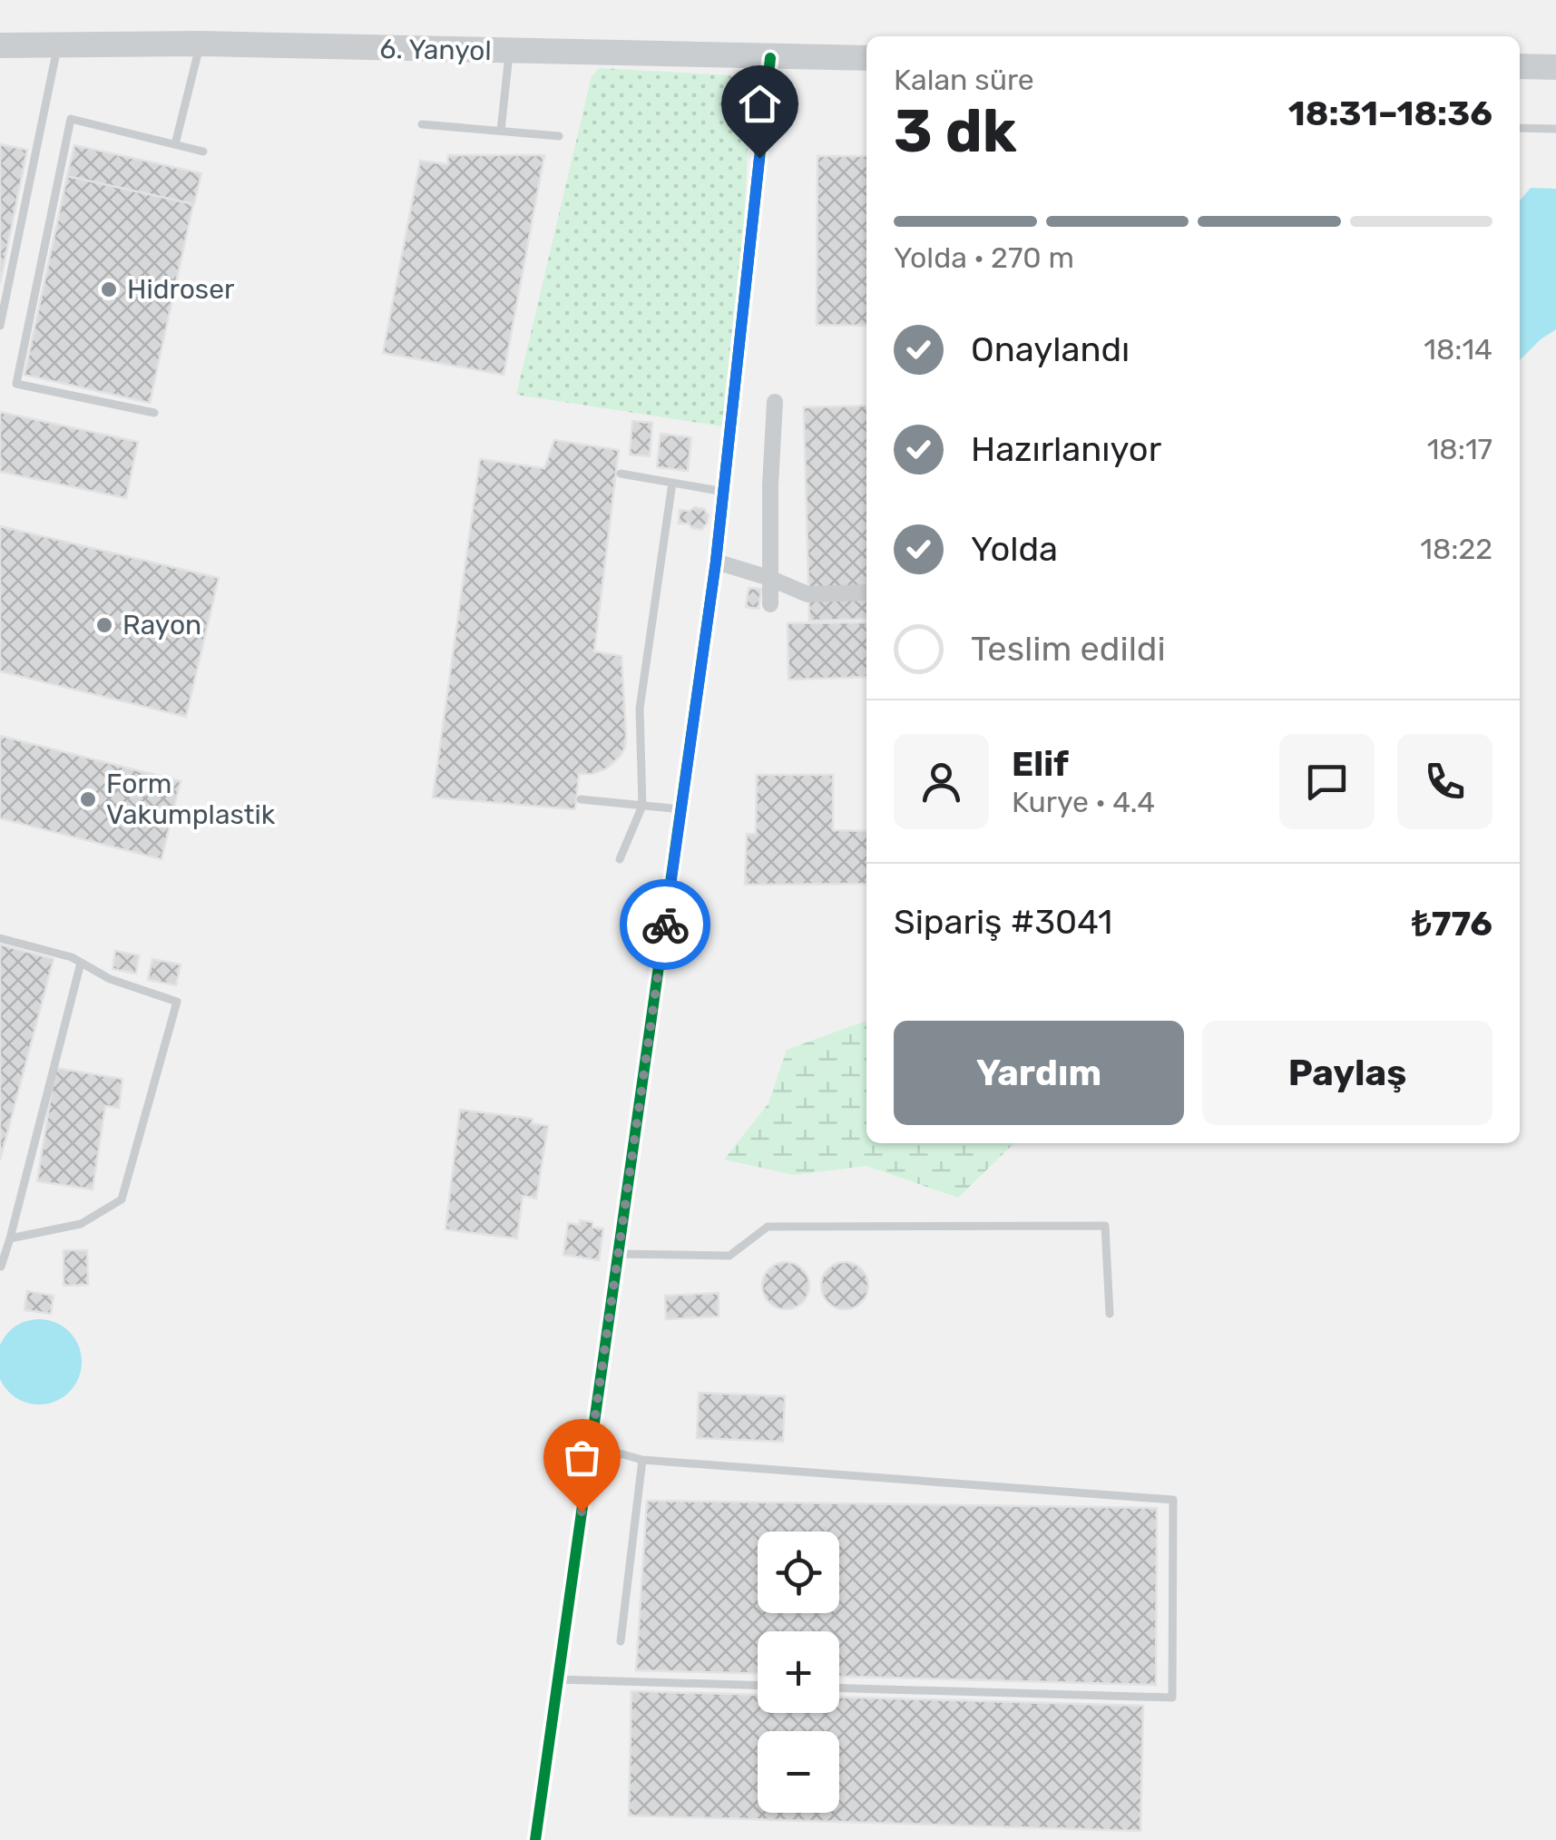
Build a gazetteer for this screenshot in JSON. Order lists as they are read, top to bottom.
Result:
{
  "streets": {
    "main road": ["6. Yanyol"]
  },
  "places": ["Hidroser", "Rayon", "Form Vakumplastik"],
  "page": {
    "heading": ["3 dk", "Kalan süre", "18:31–18:36"],
    "panel": [
      "Elif",
      "Kurye · 4.4",
      "Sipariş #3041",
      "₺776"
    ],
    "bar": "Yolda · 270 m",
    "list": [
      ["Onaylandı", "18:14"],
      ["Hazırlanıyor", "18:17"],
      ["Yolda", "18:22"],
      "Teslim edildi"
    ],
    "buttons": ["Yardım", "Paylaş"],
    "map_buttons": ["+", "−"]
  }
}
